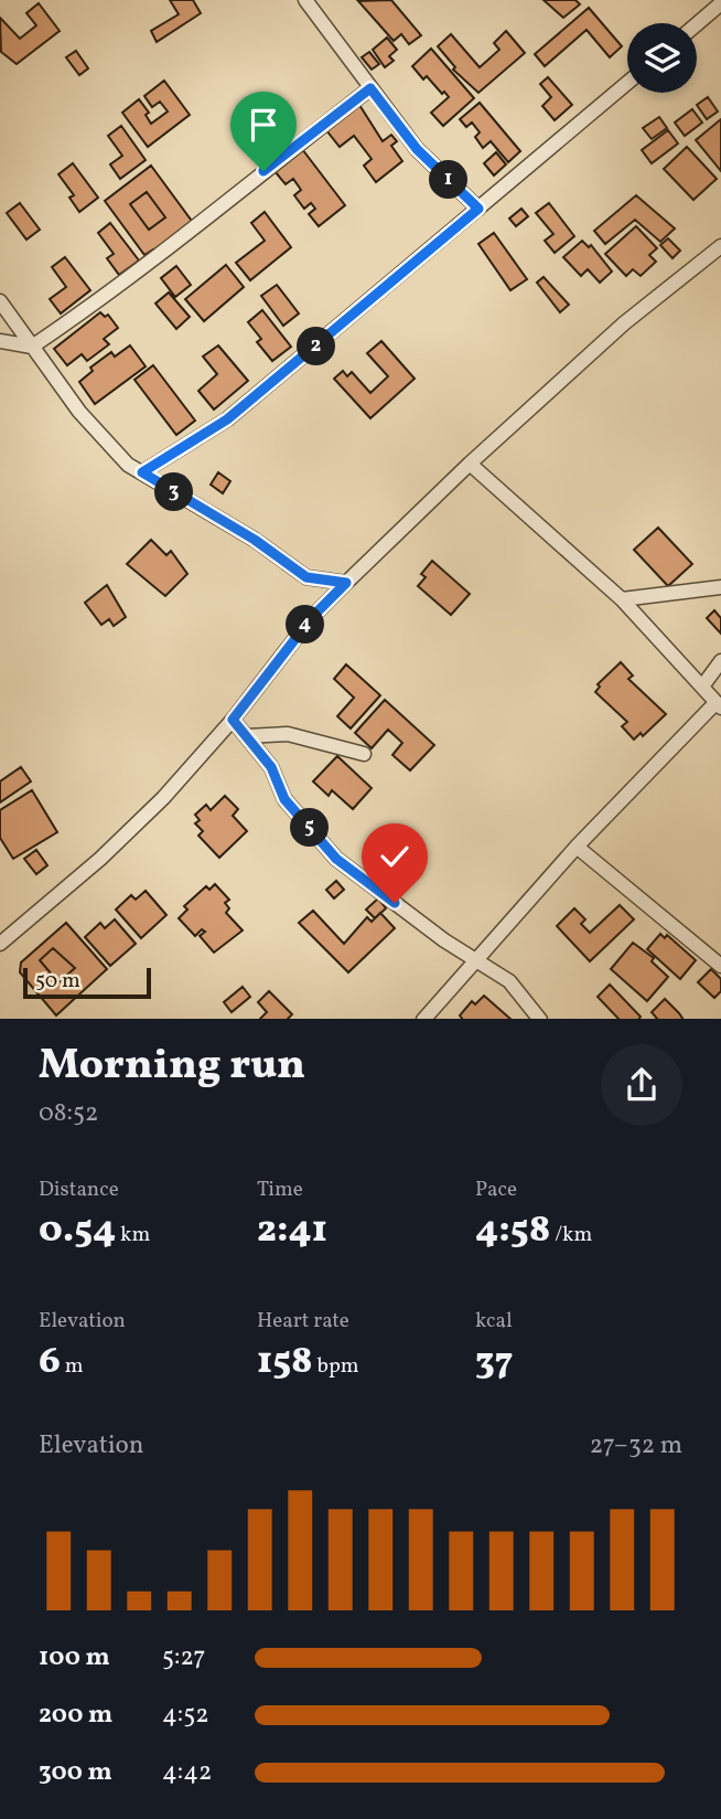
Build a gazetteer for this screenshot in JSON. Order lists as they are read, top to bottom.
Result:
{
  "scale_bar": "50 m",
  "page": {
    "pins": [
      "1",
      "2",
      "3",
      "4",
      "5"
    ],
    "scale": "50 m",
    "heading": ["Morning run", "08:52"],
    "stats": [
      ["Distance", "0.54 km"],
      ["Time", "2:41"],
      ["Pace", "4:58 /km"],
      ["Elevation", "6 m"],
      ["Heart rate", "158 bpm"],
      ["kcal", "37"]
    ],
    "chart": ["Elevation", "27–32 m"],
    "list": [
      {
        "name": "100 m",
        "note": "5:27"
      },
      {
        "name": "200 m",
        "note": "4:52"
      },
      {
        "name": "300 m",
        "note": "4:42"
      }
    ]
  }
}
